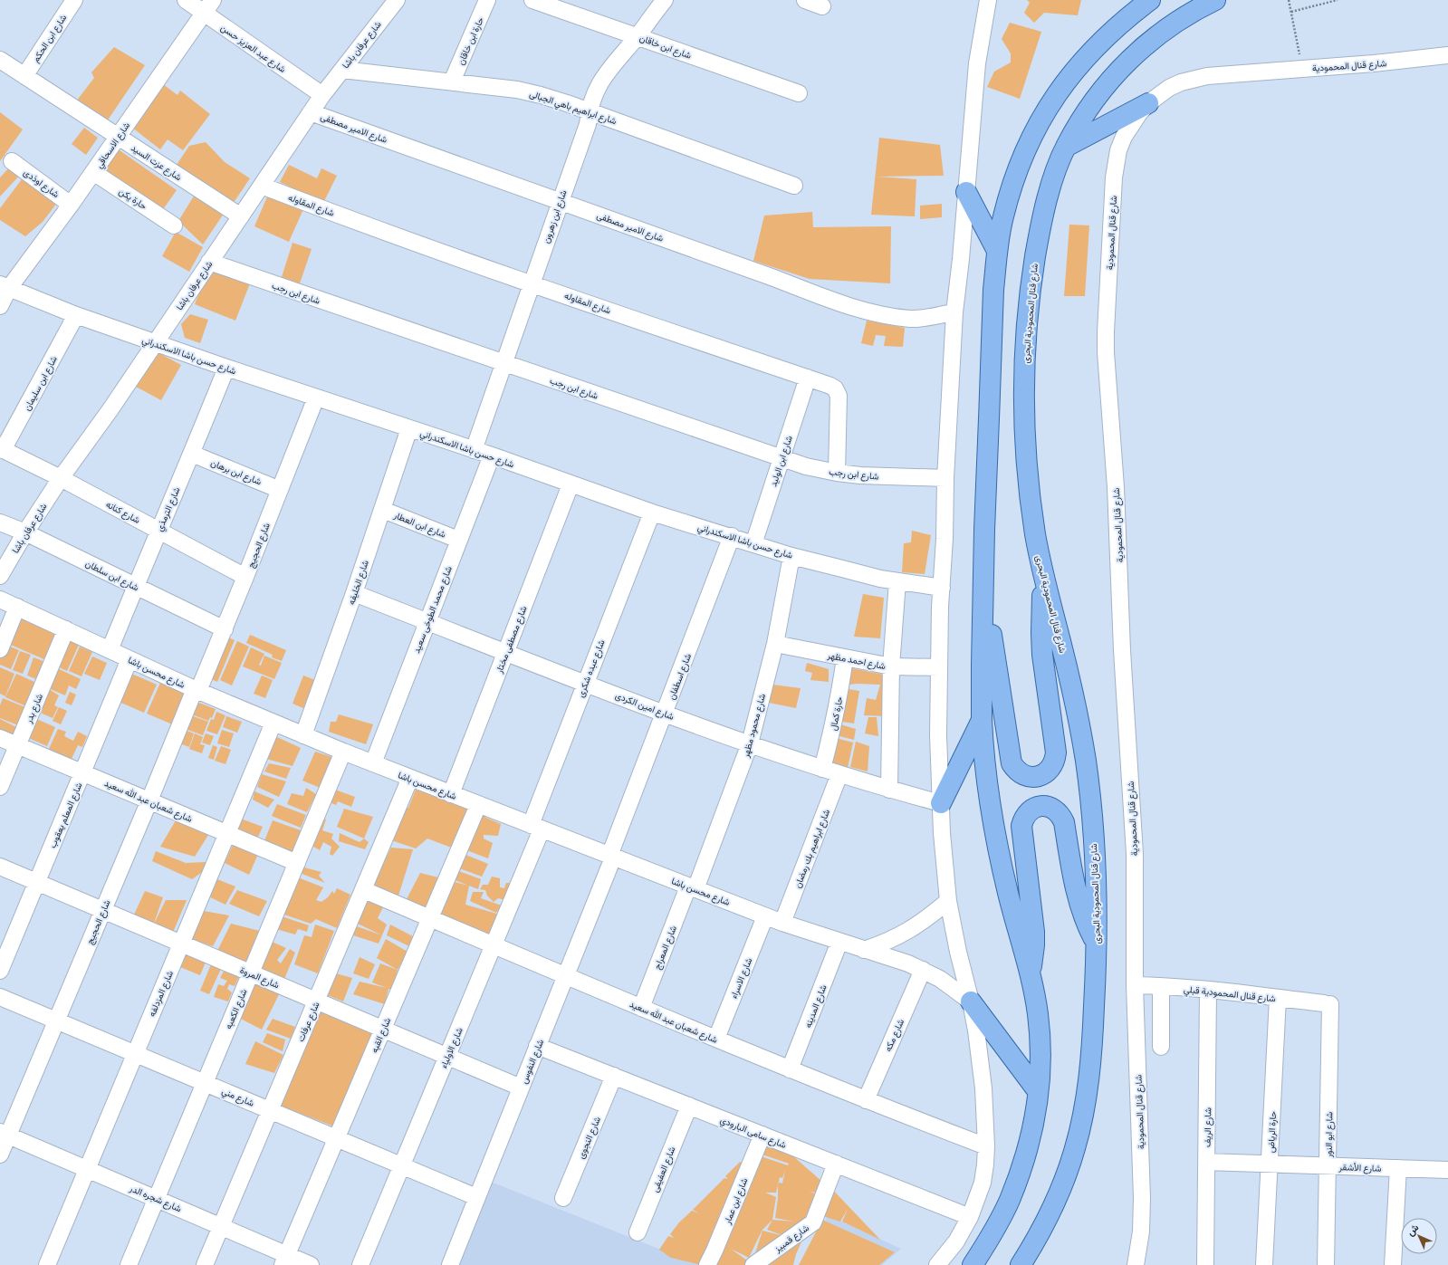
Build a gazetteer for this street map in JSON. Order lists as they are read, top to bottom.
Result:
{
  "streets": {
    "main road": ["شارع قنال المحمودية البحرى"],
    "street": [
      "شارع ابن الحكم",
      "حارة ابن خاقان",
      "شارع عرفان باشا",
      "شارع ابن خاقان",
      "شارع عبد العزيز حسن",
      "شارع قنال المحمودية",
      "شارع ابراهيم باهي الجبالى",
      "شارع الامير مصطفى",
      "شارع الاسحاقي",
      "شارع عزت السيد",
      "شارع اوذدى",
      "حارة يكن",
      "شارع المقاوله",
      "شارع ابن زهرون",
      "شارع ابن رجب",
      "شارع حسن باشا الاسكندراني",
      "شارع ابن سليمان",
      "شارع ابن الوليد",
      "شارع ابن برهان",
      "شارع الترمذي",
      "شارع كنانه",
      "شارع ابن العطار",
      "شارع الحجيج",
      "شارع ابن سلطان",
      "شارع الخليفه",
      "شارع محمد الطوخى سعيد",
      "شارع مصطفى مختار",
      "شارع احمد مظهر",
      "شارع عبده شكرى",
      "شارع محسن باشا",
      "شارع اسطفان",
      "شارع امين الكردى",
      "شارع بدر",
      "حارة كمال",
      "شارع محمود مظهر",
      "شارع شعبان عبد الله سعيد",
      "شارع المعلم يعقوب",
      "شارع ابراهيم بك رمضان",
      "شارع المعراج",
      "شارع المروة",
      "شارع الاسراء",
      "شارع المزدلفه",
      "شارع قنال المحمودية قبلي",
      "شارع المدينه",
      "شارع الكعبه",
      "شارع عرفات",
      "شارع القبه",
      "شارع مكه",
      "شارع الاولياء",
      "شارع النفوس",
      "شارع مني",
      "شارع الريف",
      "شارع سامى البارودي",
      "حارة الرياض",
      "شارع ابو النور",
      "شارع النجوى",
      "شارع الأشقر",
      "شارع العفيفى",
      "شارع شجره الدر",
      "شارع ابن عمار",
      "شارع قمبيز"
    ]
  },
  "crossings": [
    ["شارع ابن الحكم", "شارع عزت السيد"],
    ["حارة ابن خاقان", "شارع ابراهيم باهي الجبالى"],
    ["شارع عرفان باشا", "شارع عبد العزيز حسن"],
    ["شارع عرفان باشا", "شارع ابراهيم باهي الجبالى"],
    ["شارع عرفان باشا", "شارع الامير مصطفى"],
    ["شارع عرفان باشا", "شارع عزت السيد"],
    ["شارع عرفان باشا", "شارع المقاوله"],
    ["شارع عرفان باشا", "شارع ابن رجب"],
    ["شارع عرفان باشا", "شارع حسن باشا الاسكندراني"],
    ["شارع عرفان باشا", "شارع كنانه"],
    ["شارع عرفان باشا", "شارع ابن سلطان"],
    ["شارع ابن خاقان", "شارع ابن زهرون"],
    ["شارع عبد العزيز حسن", "شارع الاسحاقي"],
    ["شارع قنال المحمودية", "شارع قنال المحمودية قبلي"],
    ["شارع ابراهيم باهي الجبالى", "شارع ابن زهرون"],
    ["شارع الامير مصطفى", "شارع ابن زهرون"],
    ["شارع الاسحاقي", "شارع عزت السيد"],
    ["شارع الاسحاقي", "شارع اوذدى"],
    ["شارع الاسحاقي", "حارة يكن"],
    ["شارع الاسحاقي", "شارع حسن باشا الاسكندراني"],
    ["شارع المقاوله", "شارع ابن زهرون"],
    ["شارع المقاوله", "شارع ابن رجب"],
    ["شارع المقاوله", "شارع ابن الوليد"],
    ["شارع ابن زهرون", "شارع ابن رجب"],
    ["شارع ابن زهرون", "شارع حسن باشا الاسكندراني"],
    ["شارع ابن رجب", "شارع ابن الوليد"],
    ["شارع حسن باشا الاسكندراني", "شارع ابن سليمان"],
    ["شارع حسن باشا الاسكندراني", "شارع ابن الوليد"],
    ["شارع حسن باشا الاسكندراني", "شارع الترمذي"],
    ["شارع حسن باشا الاسكندراني", "شارع الحجيج"],
    ["شارع حسن باشا الاسكندراني", "شارع الخليفه"],
    ["شارع حسن باشا الاسكندراني", "شارع محمد الطوخى سعيد"],
    ["شارع حسن باشا الاسكندراني", "شارع مصطفى مختار"],
    ["شارع حسن باشا الاسكندراني", "شارع عبده شكرى"],
    ["شارع حسن باشا الاسكندراني", "شارع اسطفان"],
    ["شارع حسن باشا الاسكندراني", "شارع محمود مظهر"],
    ["شارع ابن سليمان", "شارع كنانه"],
    ["شارع ابن برهان", "شارع الترمذي"],
    ["شارع ابن برهان", "شارع الحجيج"],
    ["شارع الترمذي", "شارع كنانه"],
    ["شارع الترمذي", "شارع ابن سلطان"],
    ["شارع الترمذي", "شارع محسن باشا"],
    ["شارع كنانه", "شارع الحجيج"],
    ["شارع ابن العطار", "شارع الخليفه"],
    ["شارع ابن العطار", "شارع محمد الطوخى سعيد"],
    ["شارع الحجيج", "شارع ابن سلطان"],
    ["شارع الحجيج", "شارع محسن باشا"],
    ["شارع الحجيج", "شارع شعبان عبد الله سعيد"],
    ["شارع الحجيج", "شارع المروة"],
    ["شارع الحجيج", "شارع مني"],
    ["شارع الحجيج", "شارع شجره الدر"],
    ["شارع الخليفه", "شارع محسن باشا"],
    ["شارع الخليفه", "شارع امين الكردى"],
    ["شارع محمد الطوخى سعيد", "شارع محسن باشا"],
    ["شارع محمد الطوخى سعيد", "شارع امين الكردى"],
    ["شارع مصطفى مختار", "شارع محسن باشا"],
    ["شارع مصطفى مختار", "شارع امين الكردى"],
    ["شارع احمد مظهر", "حارة كمال"],
    ["شارع احمد مظهر", "شارع محمود مظهر"],
    ["شارع عبده شكرى", "شارع محسن باشا"],
    ["شارع عبده شكرى", "شارع امين الكردى"],
    ["شارع عبده شكرى", "شارع الاولياء"],
    ["شارع محسن باشا", "شارع اسطفان"],
    ["شارع محسن باشا", "شارع بدر"],
    ["شارع محسن باشا", "شارع محمود مظهر"],
    ["شارع محسن باشا", "شارع المعلم يعقوب"],
    ["شارع محسن باشا", "شارع ابراهيم بك رمضان"],
    ["شارع محسن باشا", "شارع المعراج"],
    ["شارع محسن باشا", "شارع الاسراء"],
    ["شارع محسن باشا", "شارع المزدلفه"],
    ["شارع محسن باشا", "شارع المدينه"],
    ["شارع محسن باشا", "شارع الكعبه"],
    ["شارع محسن باشا", "شارع عرفات"],
    ["شارع محسن باشا", "شارع القبه"],
    ["شارع محسن باشا", "شارع مكه"],
    ["شارع محسن باشا", "شارع الاولياء"],
    ["شارع محسن باشا", "شارع النفوس"],
    ["شارع اسطفان", "شارع امين الكردى"],
    ["شارع اسطفان", "شارع النفوس"],
    ["شارع امين الكردى", "حارة كمال"],
    ["شارع امين الكردى", "شارع محمود مظهر"],
    ["شارع امين الكردى", "شارع ابراهيم بك رمضان"],
    ["شارع بدر", "شارع شعبان عبد الله سعيد"],
    ["شارع محمود مظهر", "شارع المعراج"],
    ["شارع شعبان عبد الله سعيد", "شارع المعلم يعقوب"],
    ["شارع شعبان عبد الله سعيد", "شارع المعراج"],
    ["شارع شعبان عبد الله سعيد", "شارع الاسراء"],
    ["شارع شعبان عبد الله سعيد", "شارع المزدلفه"],
    ["شارع شعبان عبد الله سعيد", "شارع المدينه"],
    ["شارع شعبان عبد الله سعيد", "شارع الكعبه"],
    ["شارع شعبان عبد الله سعيد", "شارع عرفات"],
    ["شارع شعبان عبد الله سعيد", "شارع القبه"],
    ["شارع شعبان عبد الله سعيد", "شارع مكه"],
    ["شارع شعبان عبد الله سعيد", "شارع الاولياء"],
    ["شارع شعبان عبد الله سعيد", "شارع النفوس"],
    ["شارع المعلم يعقوب", "شارع المروة"],
    ["شارع المروة", "شارع المزدلفه"],
    ["شارع المروة", "شارع الكعبه"],
    ["شارع المروة", "شارع عرفات"],
    ["شارع المروة", "شارع القبه"],
    ["شارع المروة", "شارع الاولياء"],
    ["شارع المروة", "شارع النفوس"],
    ["شارع المزدلفه", "شارع مني"],
    ["شارع المزدلفه", "شارع شجره الدر"],
    ["شارع قنال المحمودية قبلي", "شارع الريف"],
    ["شارع قنال المحمودية قبلي", "حارة الرياض"],
    ["شارع قنال المحمودية قبلي", "شارع ابو النور"],
    ["شارع الكعبه", "شارع مني"],
    ["شارع الكعبه", "شارع شجره الدر"],
    ["شارع عرفات", "شارع مني"],
    ["شارع عرفات", "شارع شجره الدر"],
    ["شارع القبه", "شارع مني"],
    ["شارع القبه", "شارع شجره الدر"],
    ["شارع الاولياء", "شارع مني"],
    ["شارع النفوس", "شارع مني"],
    ["شارع النفوس", "شارع سامى البارودي"],
    ["شارع الريف", "شارع الأشقر"],
    ["شارع سامى البارودي", "شارع النجوى"],
    ["شارع سامى البارودي", "شارع العفيفى"],
    ["شارع سامى البارودي", "شارع ابن عمار"],
    ["شارع سامى البارودي", "شارع قمبيز"],
    ["حارة الرياض", "شارع الأشقر"],
    ["شارع ابو النور", "شارع الأشقر"]
  ],
  "north": "top left"
}
